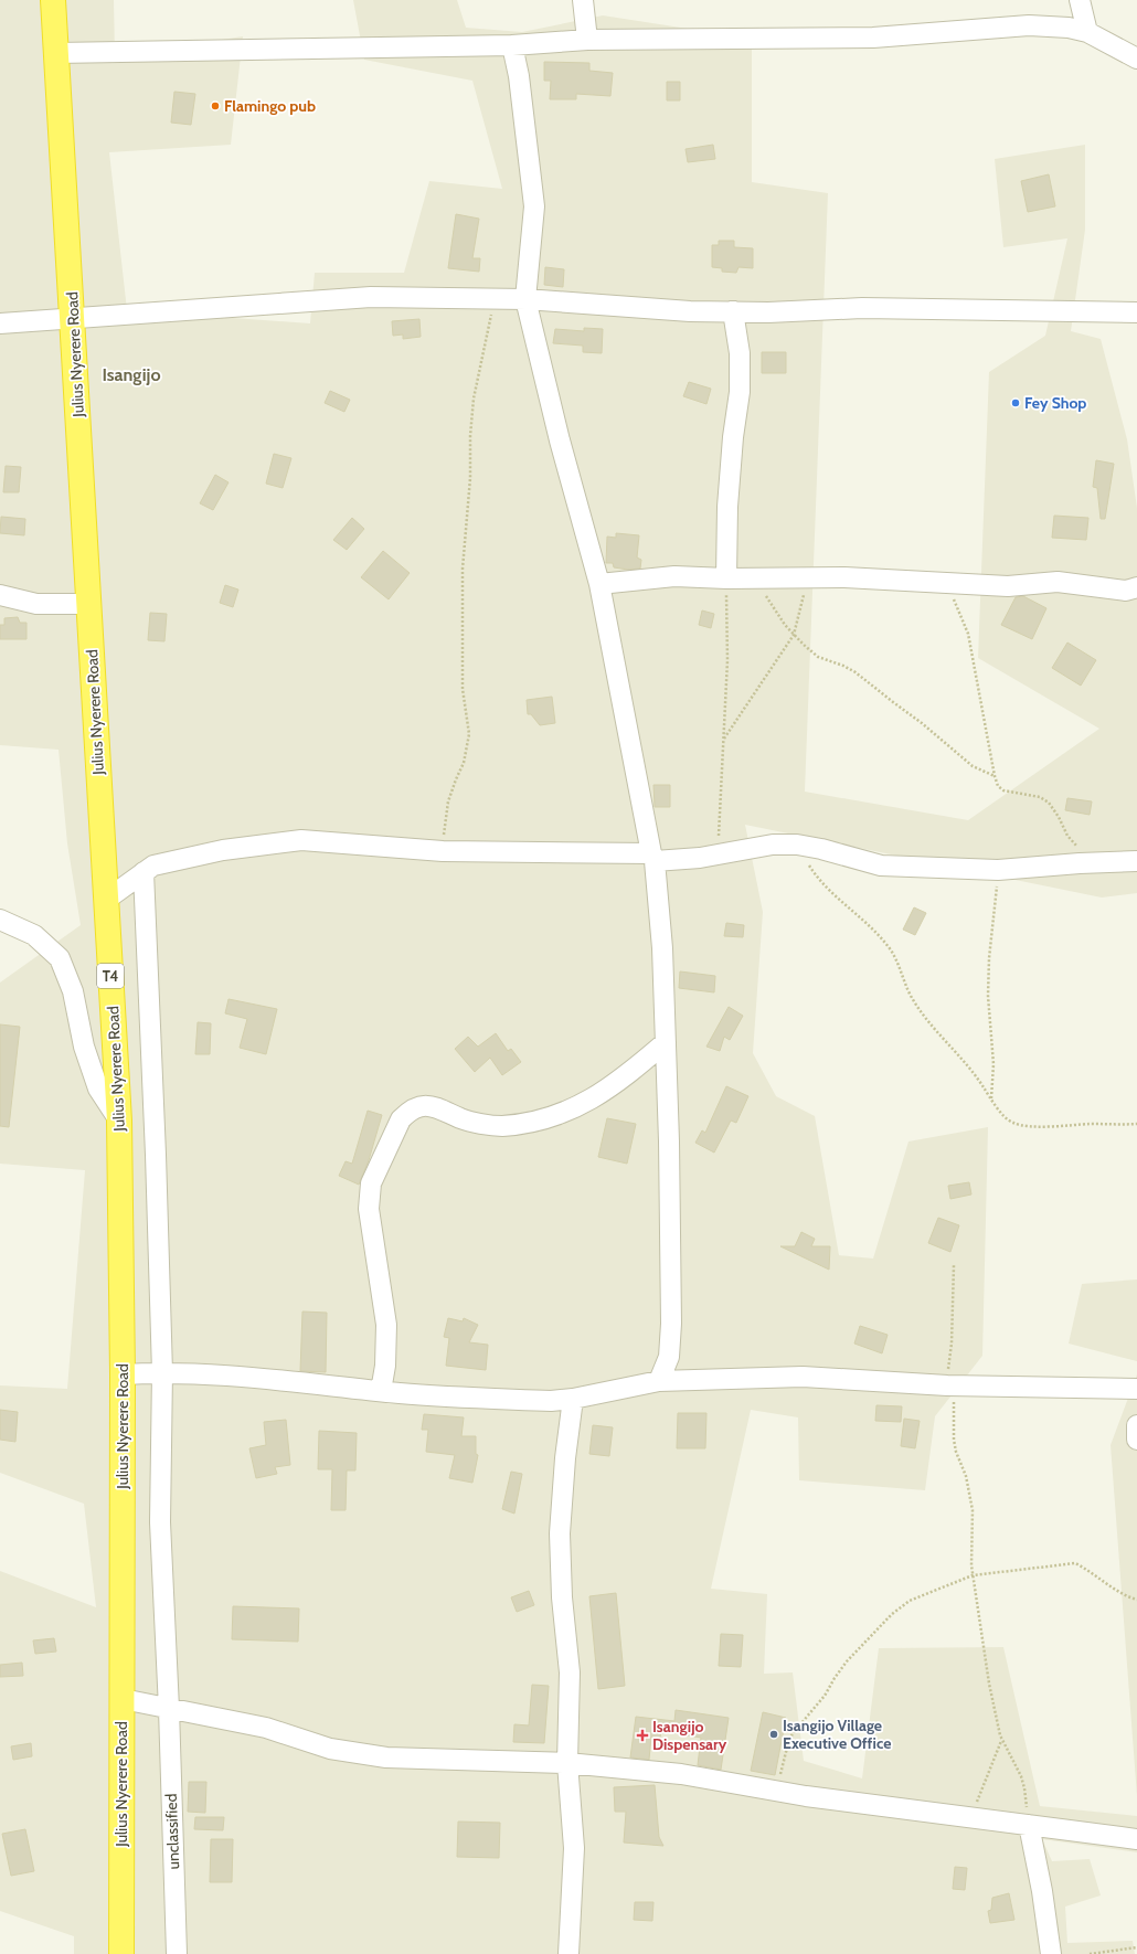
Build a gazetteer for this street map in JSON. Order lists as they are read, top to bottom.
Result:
{
  "streets": {
    "highway": ["Julius Nyerere Road", "T4"],
    "street": ["unclassified"]
  },
  "districts": ["Isangijo"],
  "places": {
    "other": ["Flamingo pub", "Fey Shop", "Isangijo Village Executive Office"],
    "health": ["Isangijo Dispensary"]
  }
}
